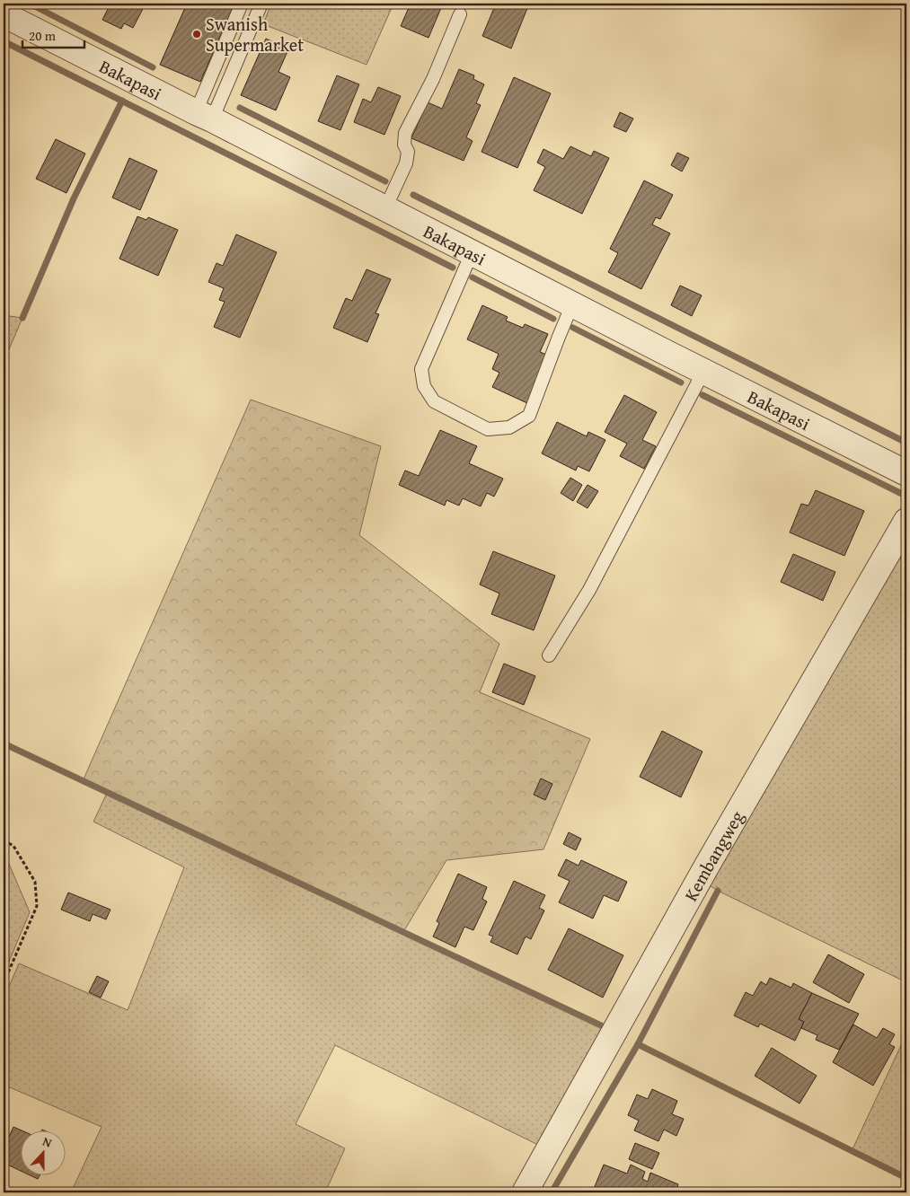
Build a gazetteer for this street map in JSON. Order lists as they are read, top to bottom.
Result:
{
  "streets": {
    "street": ["Bakapasi", "Kembangweg"]
  },
  "places": ["Swanish Supermarket"],
  "scale_bar": "20 m",
  "north": "top"
}
